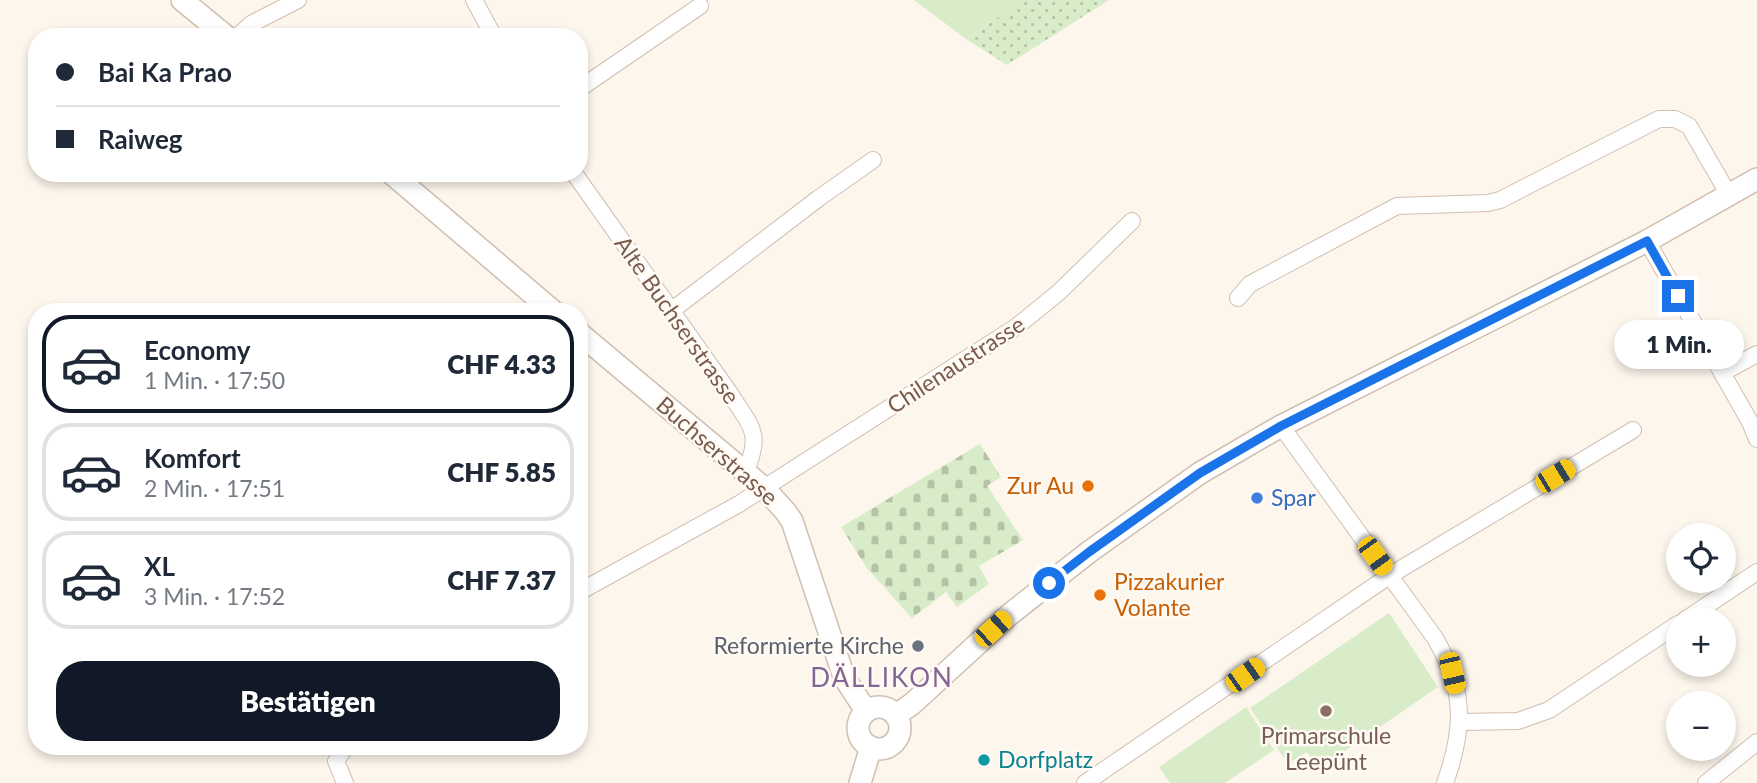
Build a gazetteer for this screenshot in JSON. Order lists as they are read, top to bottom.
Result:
{
  "streets": {
    "street": ["Alte Buchserstrasse", "Chilenaustrasse", "Buchserstrasse"]
  },
  "crossings": [
    ["Alte Buchserstrasse", "Buchserstrasse"],
    ["Chilenaustrasse", "Buchserstrasse"]
  ],
  "districts": ["DÄLLIKON"],
  "places": [
    "Zur Au",
    "Spar",
    "Pizzakurier Volante",
    "Reformierte Kirche",
    "Primarschule Leepünt",
    "Dorfplatz"
  ],
  "page": {
    "banner": ["Bai Ka Prao", "Raiweg"],
    "list": [
      {
        "name": "Economy",
        "note": "1 Min. · 17:50",
        "value": "CHF 4.33"
      },
      {
        "name": "Komfort",
        "note": "2 Min. · 17:51",
        "value": "CHF 5.85"
      },
      {
        "name": "XL",
        "note": "3 Min. · 17:52",
        "value": "CHF 7.37"
      }
    ],
    "bubble": "1 Min.",
    "map_buttons": ["+", "−"],
    "buttons": "Bestätigen"
  }
}
